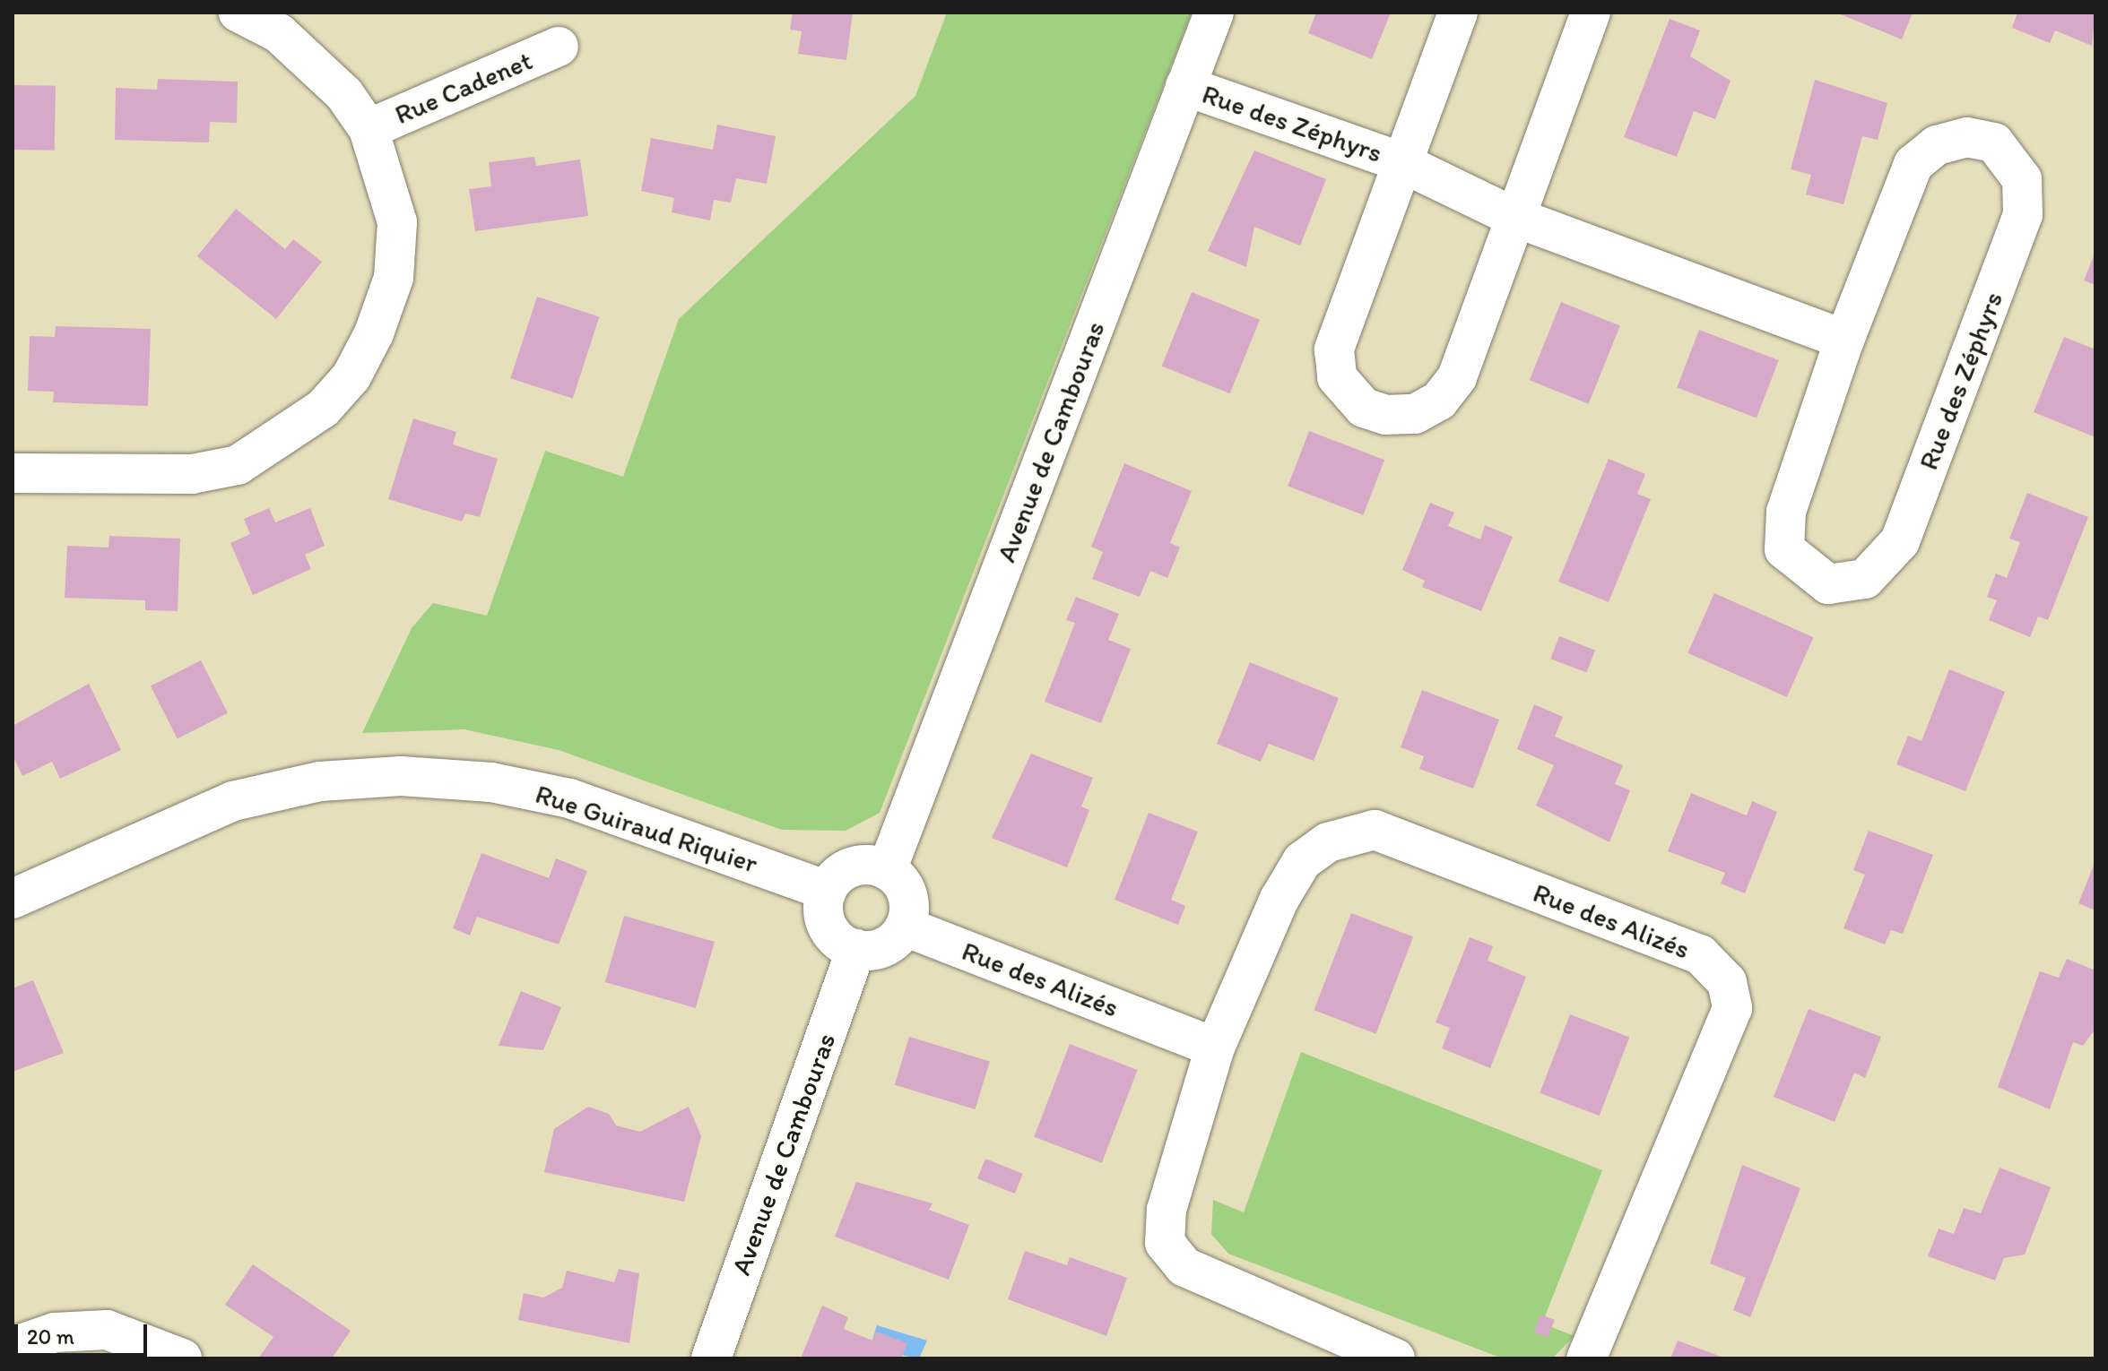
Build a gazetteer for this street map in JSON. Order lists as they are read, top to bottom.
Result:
{
  "streets": {
    "street": [
      "Rue Cadenet",
      "Rue des Zéphyrs",
      "Avenue de Cambouras",
      "Rue Guiraud Riquier",
      "Rue des Alizés"
    ]
  },
  "crossings": [
    ["Rue des Zéphyrs", "Avenue de Cambouras"],
    ["Avenue de Cambouras", "Rue Guiraud Riquier"],
    ["Avenue de Cambouras", "Rue des Alizés"],
    ["Rue Guiraud Riquier", "Rue des Alizés"]
  ],
  "scale_bar": "20 m"
}
